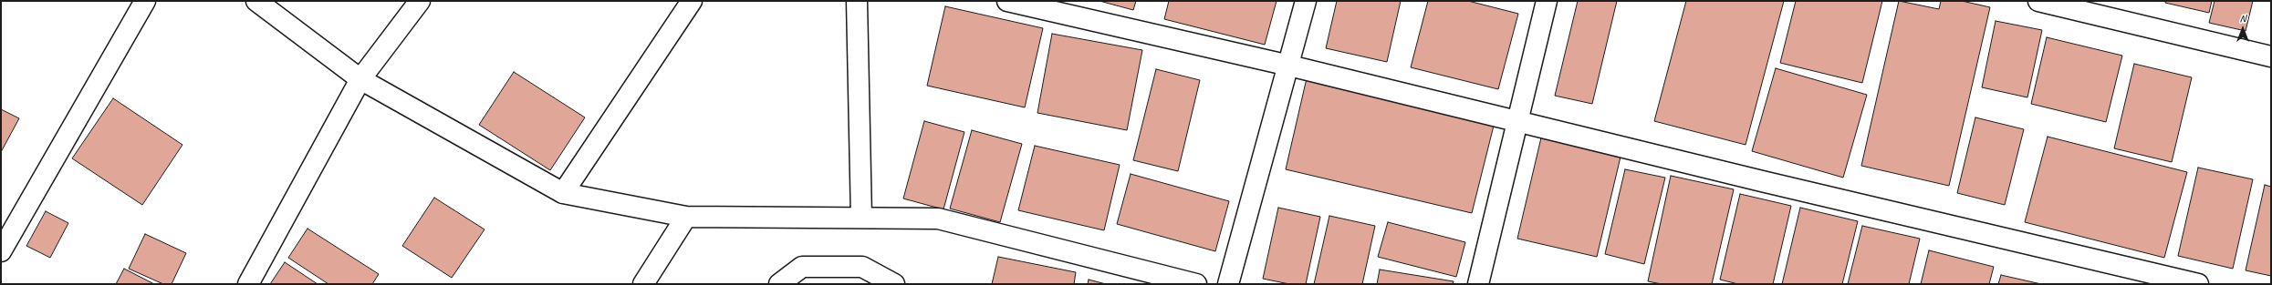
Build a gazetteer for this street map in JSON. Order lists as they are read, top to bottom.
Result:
{
  "north": "top"
}
